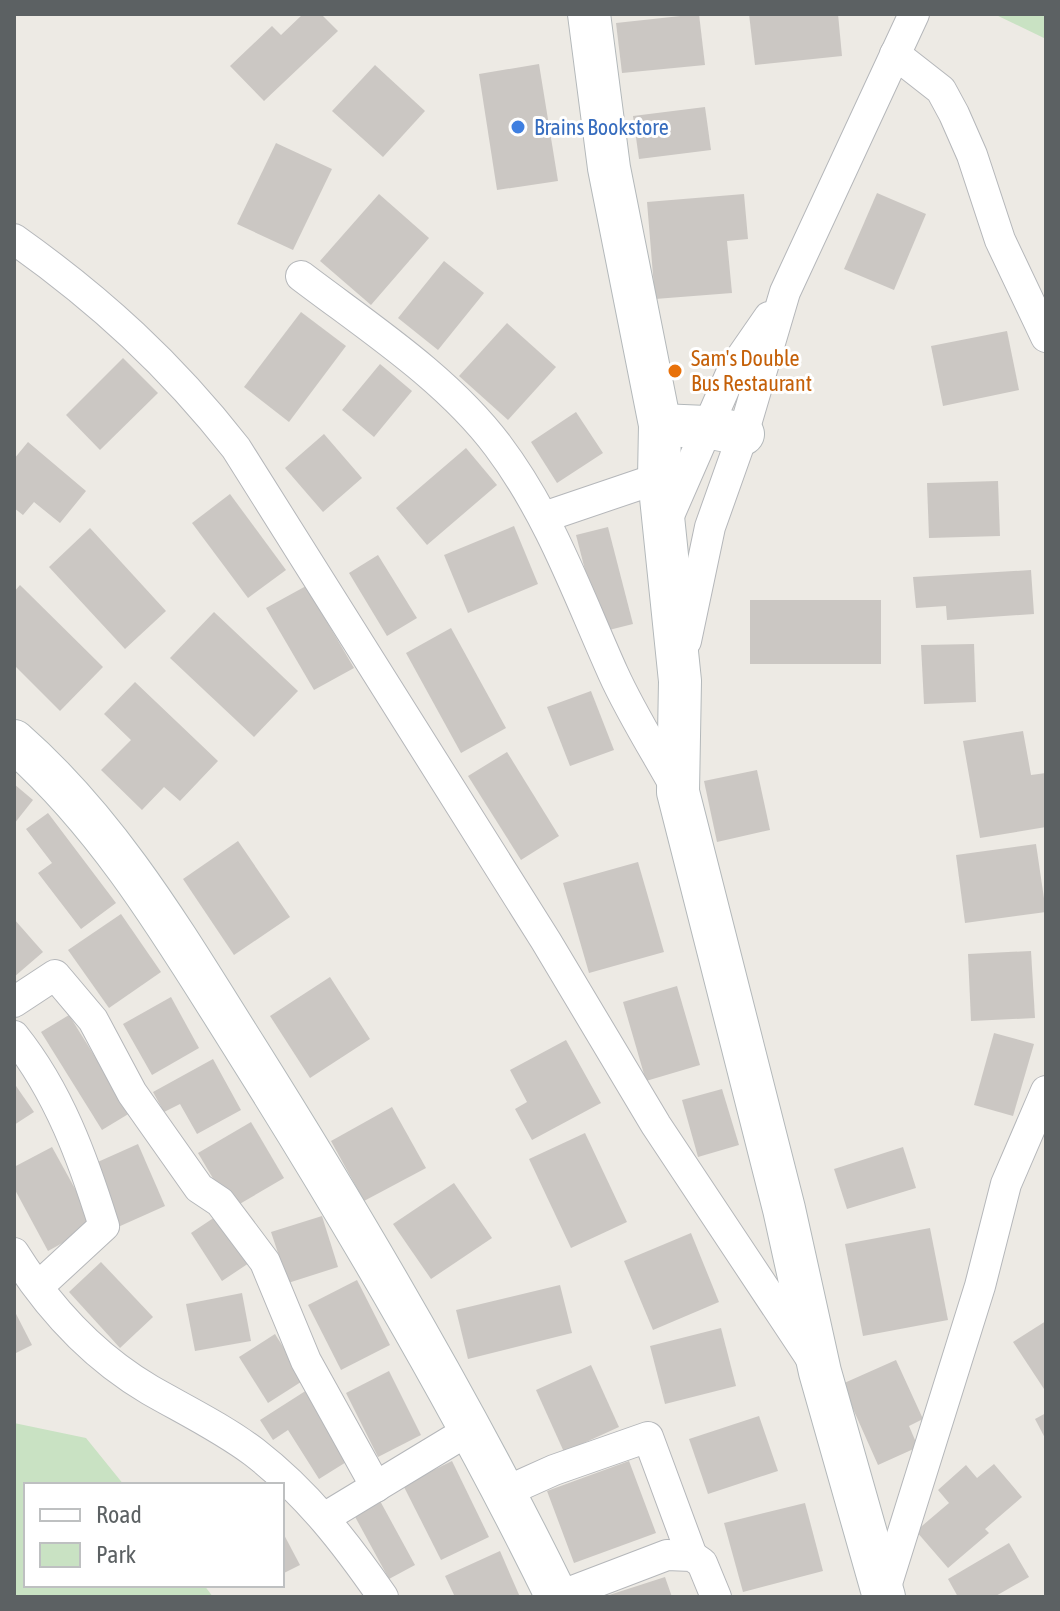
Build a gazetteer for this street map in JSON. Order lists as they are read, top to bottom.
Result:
{
  "places": ["Brains Bookstore", "Sam's Double Bus Restaurant"],
  "legend": ["Road", "Park"]
}
